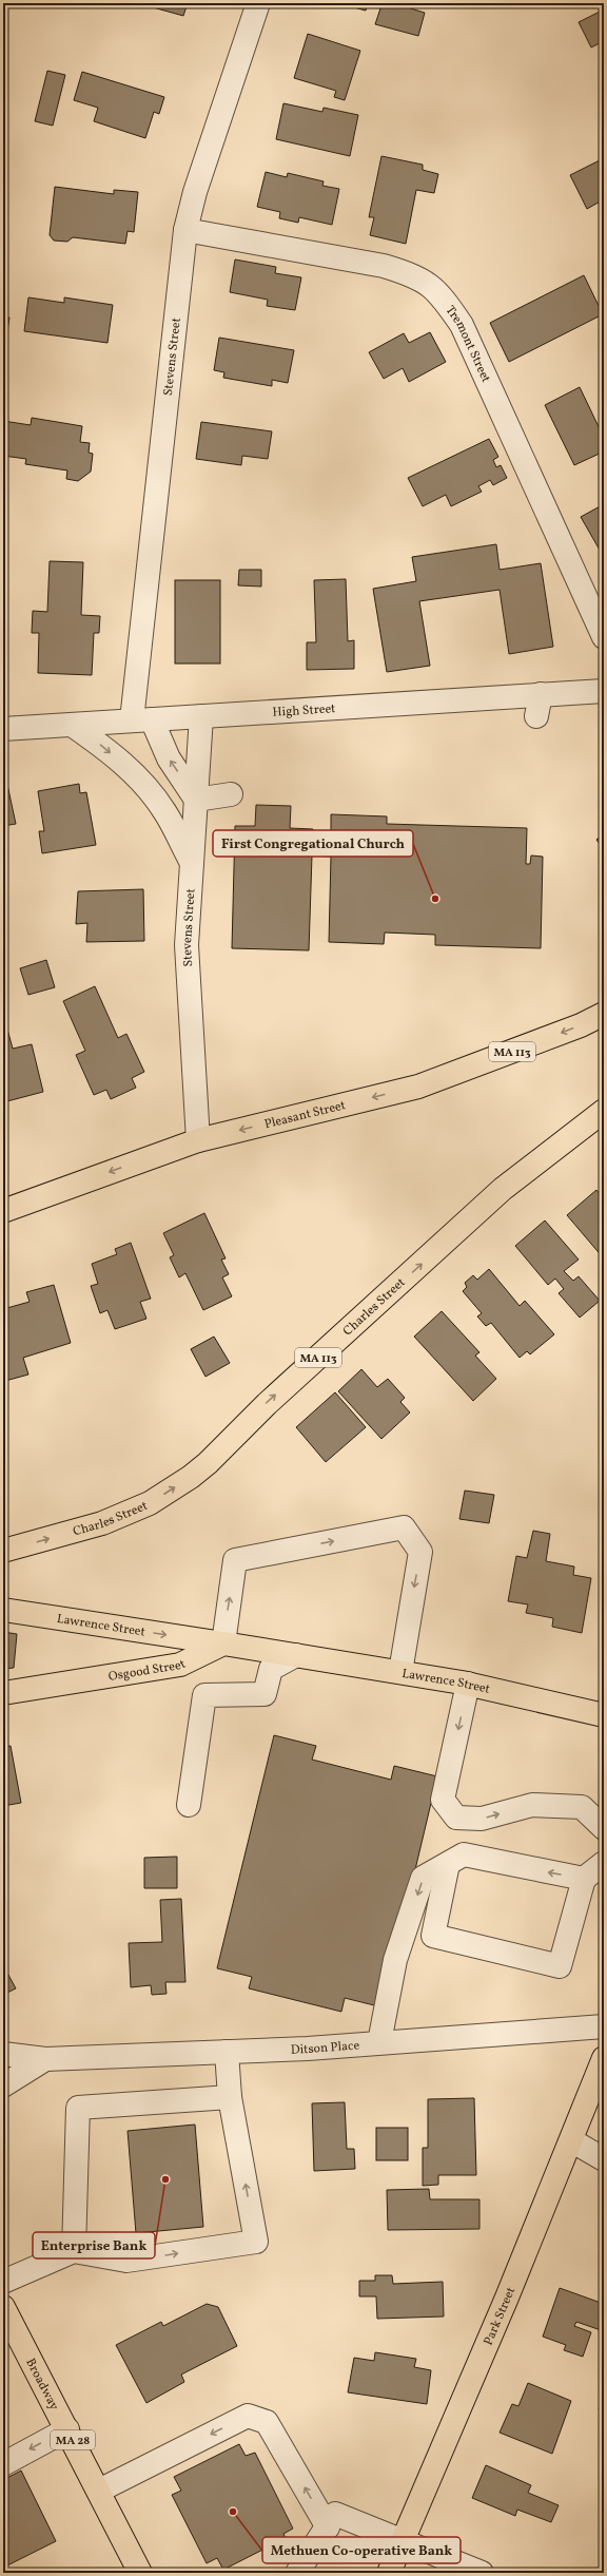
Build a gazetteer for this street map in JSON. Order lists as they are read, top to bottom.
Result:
{
  "streets": {
    "main road": [
      "MA 113",
      "Pleasant Street",
      "Charles Street",
      "Lawrence Street",
      "Osgood Street",
      "Park Street",
      "Broadway",
      "MA 28"
    ],
    "street": [
      "Tremont Street",
      "Stevens Street",
      "High Street",
      "Ditson Place"
    ]
  },
  "crossings": [
    ["Tremont Street", "Stevens Street"],
    ["Stevens Street", "High Street"],
    ["Stevens Street", "Pleasant Street"],
    ["Lawrence Street", "Osgood Street"]
  ],
  "one_way": ["Pleasant Street", "Charles Street", "Lawrence Street"],
  "places": ["First Congregational Church", "Enterprise Bank", "Methuen Co-operative Bank"]
}
